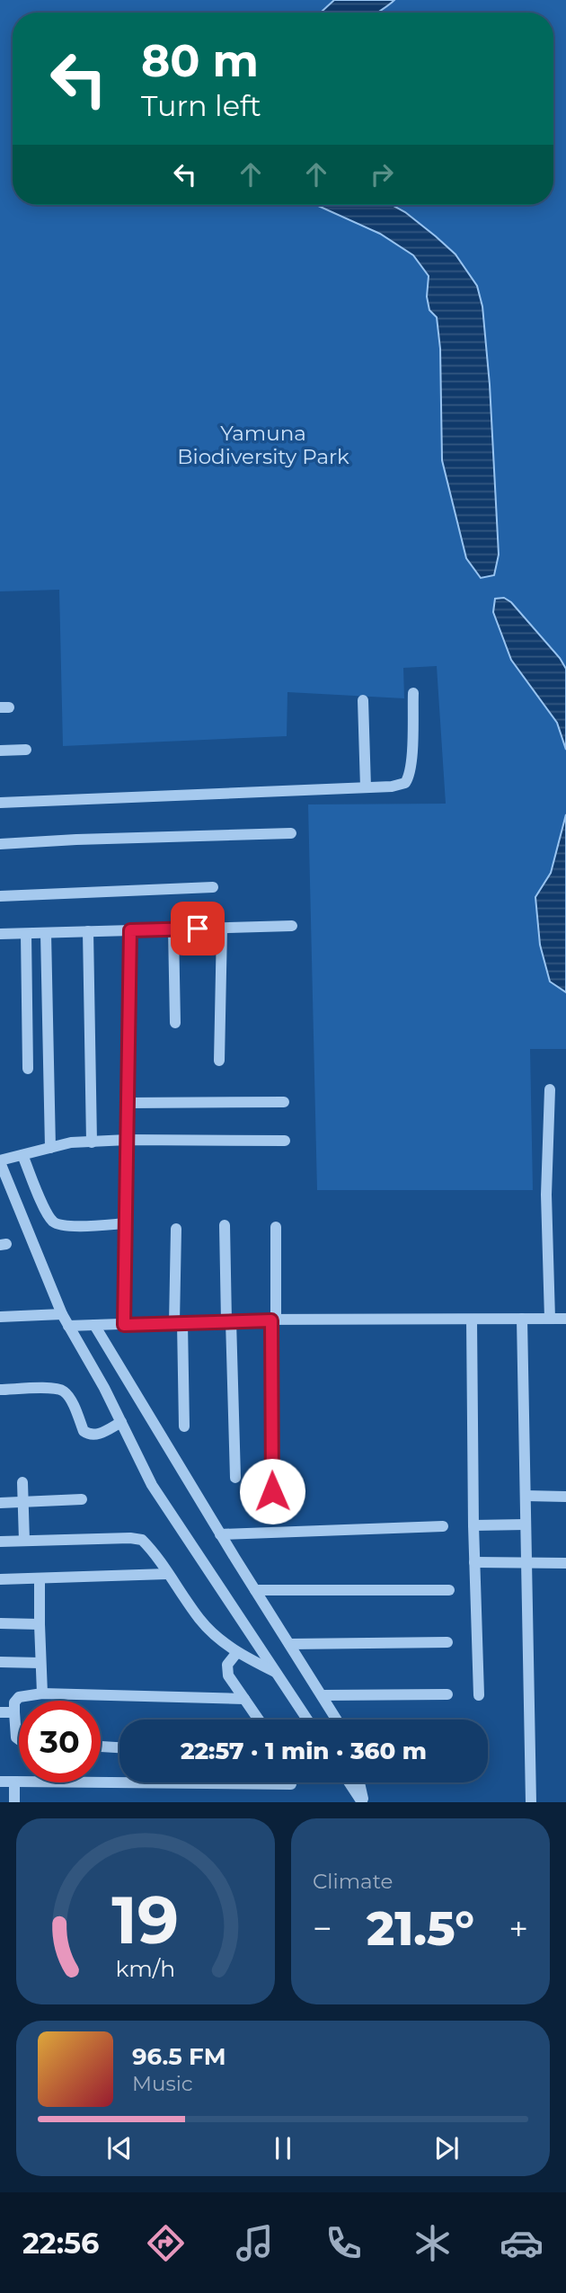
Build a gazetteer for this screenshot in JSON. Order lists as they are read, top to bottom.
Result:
{
  "parks": ["Yamuna Biodiversity Park"],
  "page": {
    "turn": ["80 m", "Turn left"],
    "limit": "30",
    "trip": "22:57 · 1 min · 360 m",
    "tile": "Climate",
    "heat": ["−", "21.5°", "+"],
    "song": ["96.5 FM", "Music"],
    "tabs": "22:56",
    "gauge": ["19", "km/h"]
  }
}
